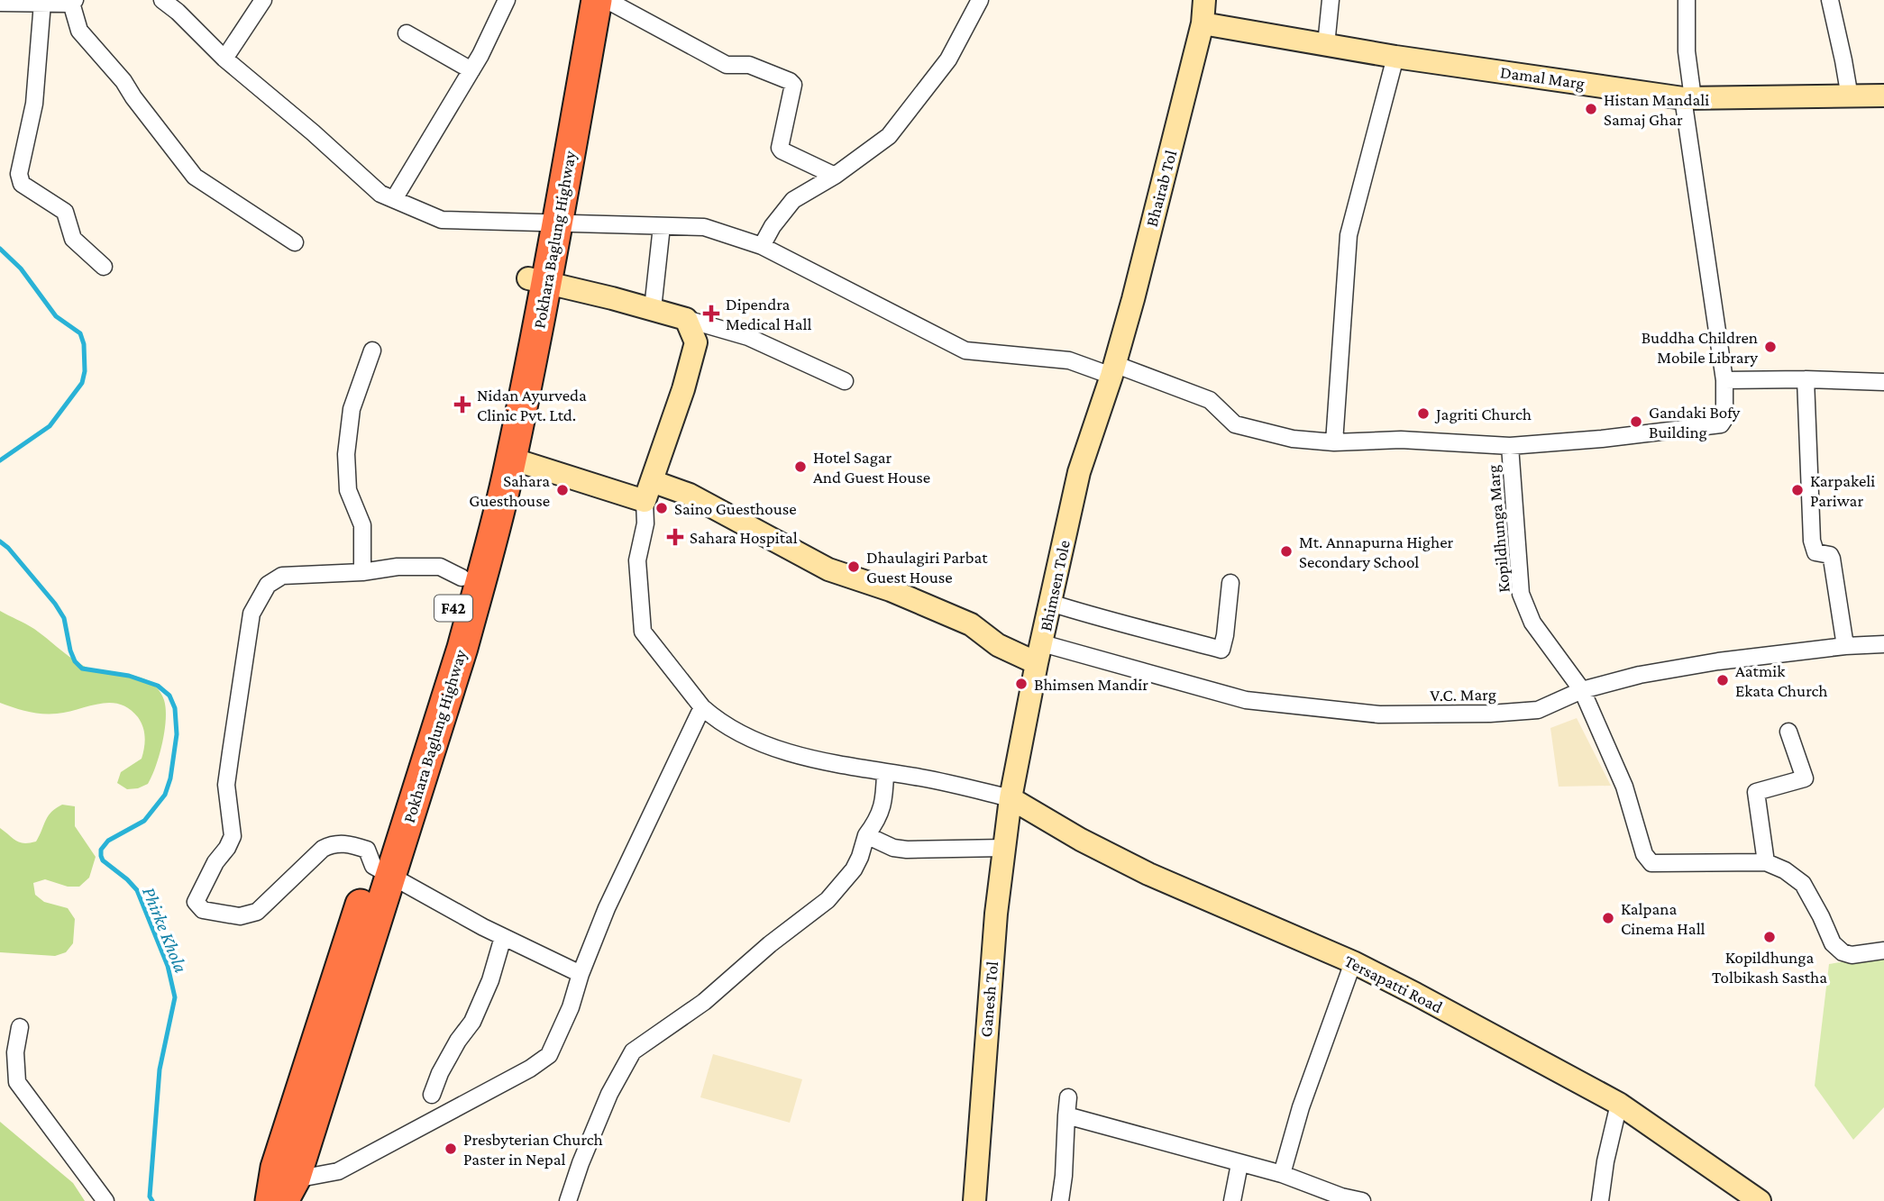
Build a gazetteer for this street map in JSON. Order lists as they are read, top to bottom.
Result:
{
  "streets": {
    "highway": ["Pokhara Baglung Highway", "F42"],
    "main road": [
      "Damal Marg",
      "Bhairab Tol",
      "Bhimsen Tole",
      "Tersapatti Road",
      "Ganesh Tol"
    ],
    "street": ["Kopildhunga Marg", "V.C. Marg"]
  },
  "crossings": [
    ["Damal Marg", "Bhairab Tol"],
    ["Bhairab Tol", "Bhimsen Tole"],
    ["Kopildhunga Marg", "V.C. Marg"],
    ["Bhimsen Tole", "V.C. Marg"],
    ["Bhimsen Tole", "Tersapatti Road"],
    ["Bhimsen Tole", "Ganesh Tol"],
    ["Tersapatti Road", "Ganesh Tol"]
  ],
  "water": ["Phirke Khola"],
  "places": {
    "other": [
      "Histan Mandali Samaj Ghar",
      "Buddha Children Mobile Library",
      "Jagriti Church",
      "Gandaki Bofy Building",
      "Hotel Sagar And Guest House",
      "Sahara Guesthouse",
      "Karpakeli Pariwar",
      "Saino Guesthouse",
      "Mt. Annapurna Higher Secondary School",
      "Dhaulagiri Parbat Guest House",
      "Aatmik Ekata Church",
      "Bhimsen Mandir",
      "Kalpana Cinema Hall",
      "Kopildhunga Tolbikash Sastha",
      "Presbyterian Church Paster in Nepal"
    ],
    "health": ["Dipendra Medical Hall", "Nidan Ayurveda Clinic Pvt. Ltd.", "Sahara Hospital"]
  }
}
